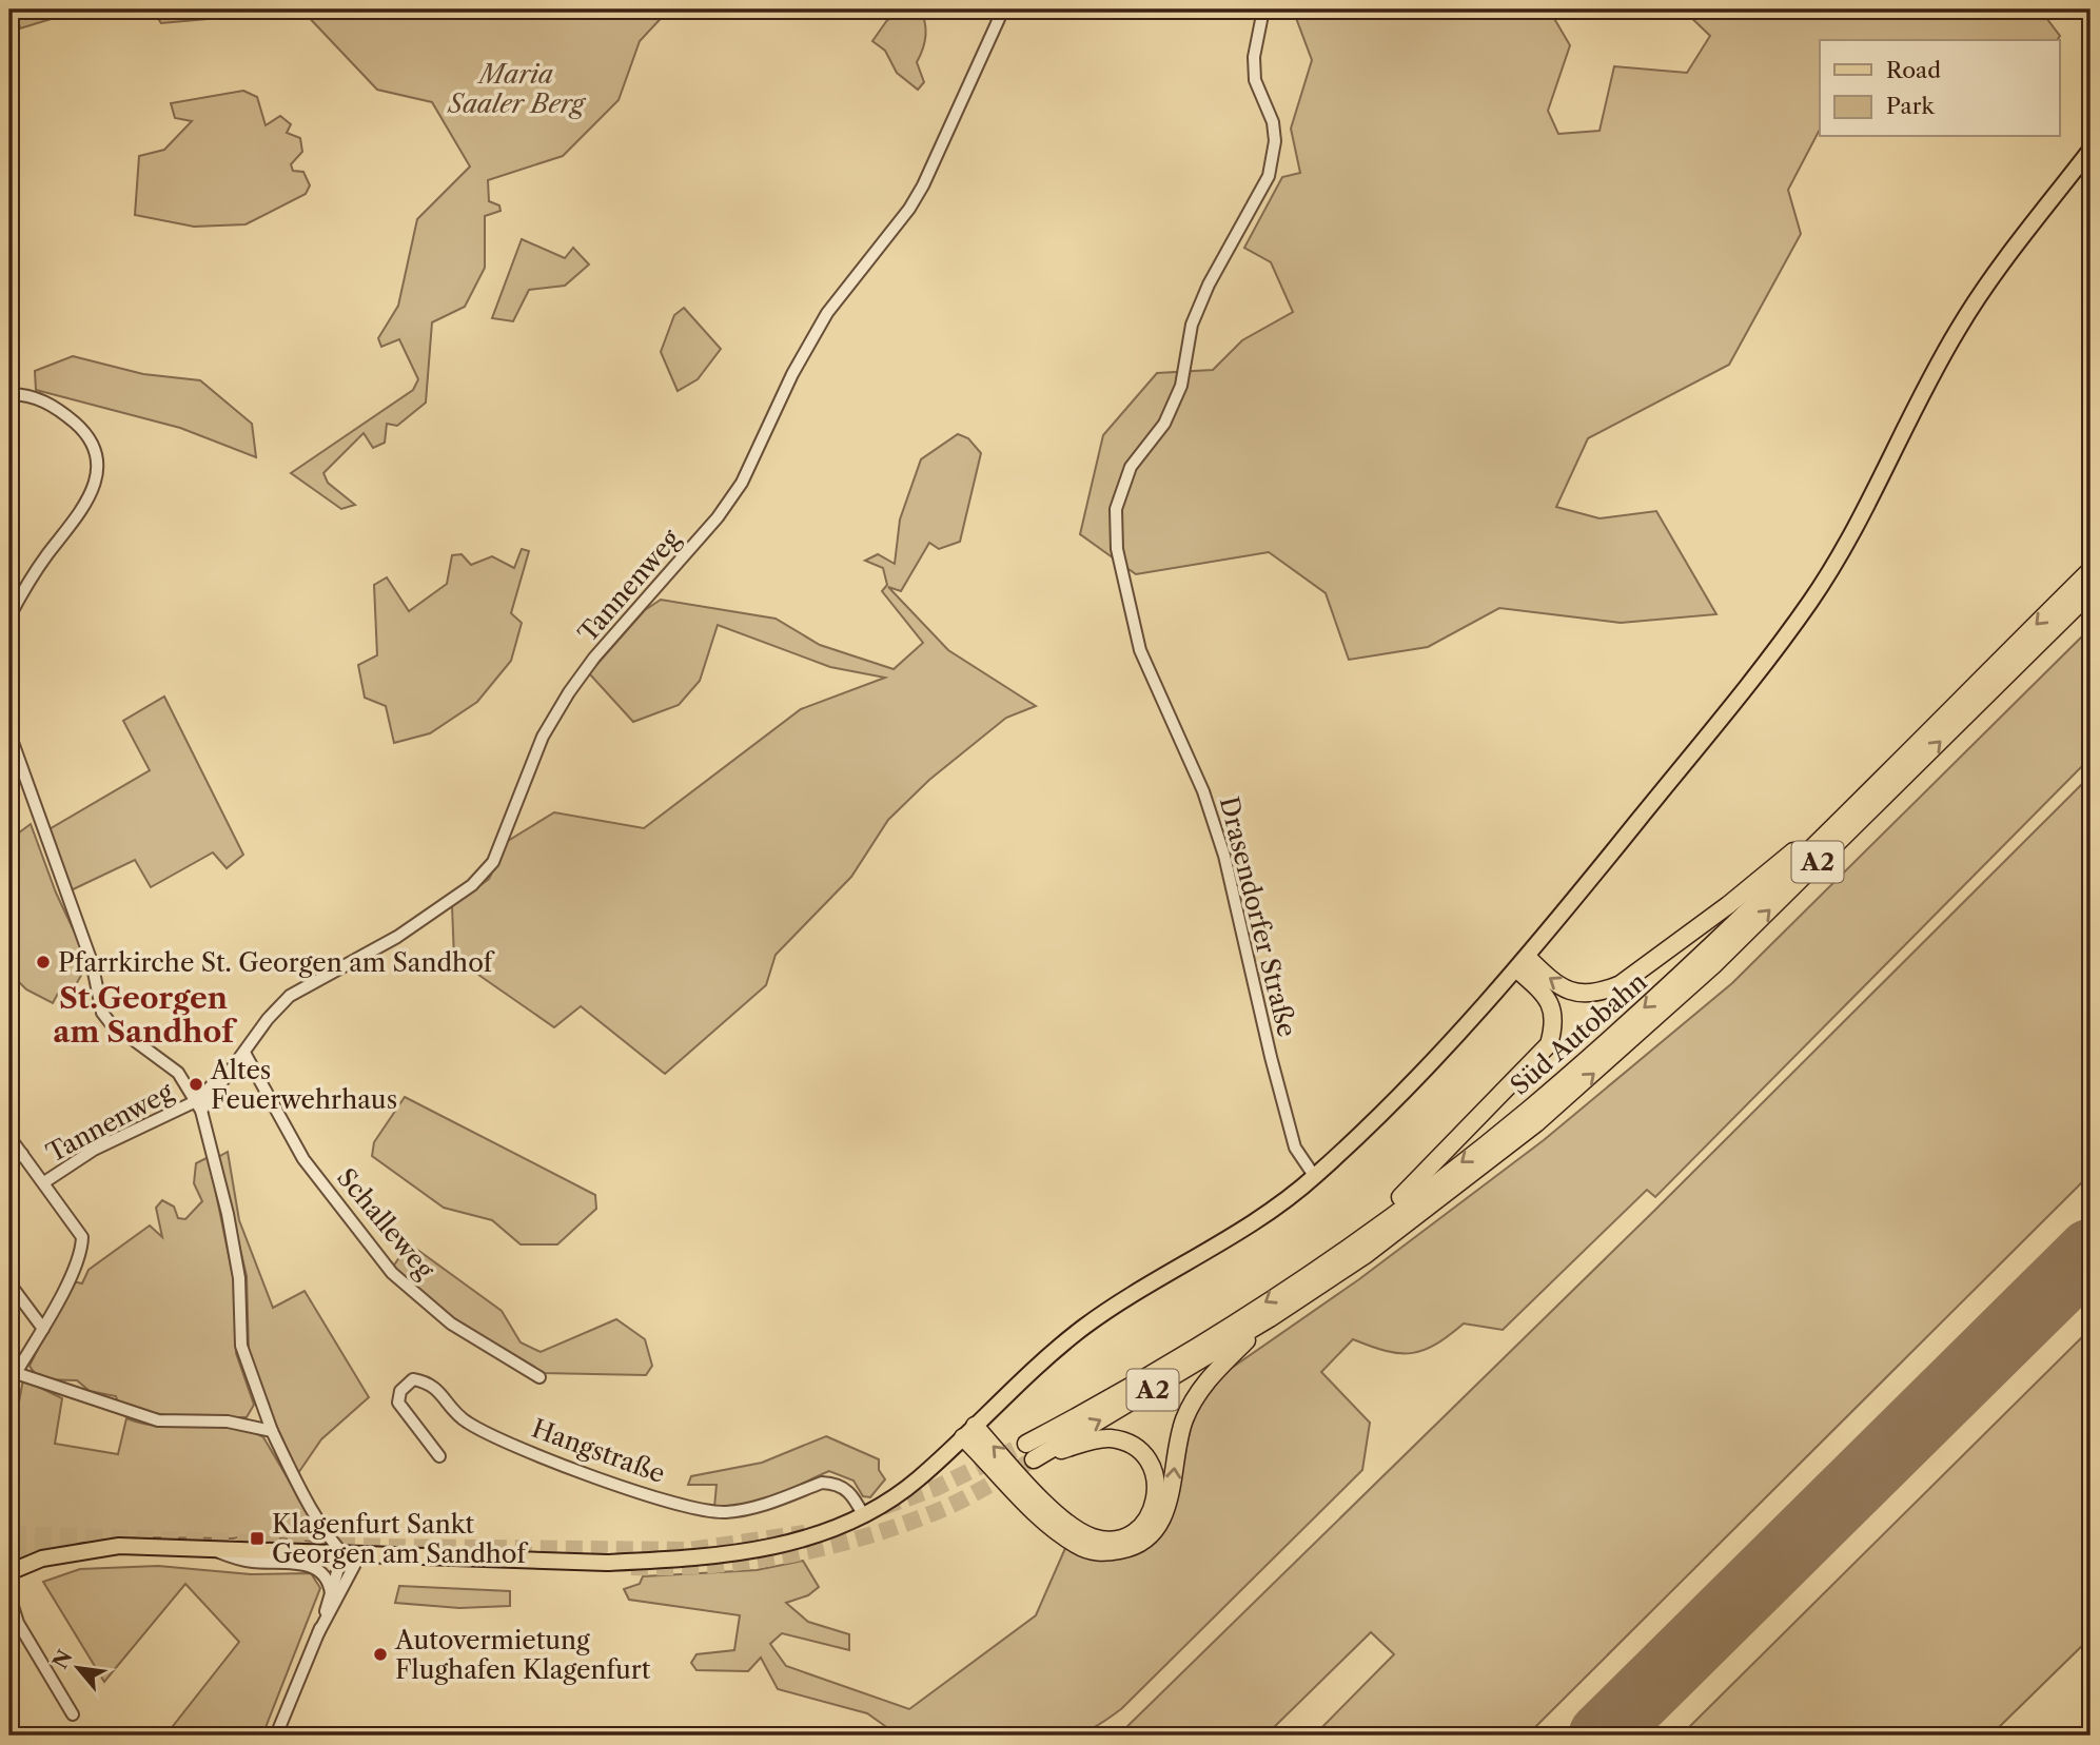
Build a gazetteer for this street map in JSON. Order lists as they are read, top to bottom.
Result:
{
  "streets": {
    "highway": ["A2", "Süd Autobahn"],
    "street": [
      "Tannenweg",
      "Drasendorfer Straße",
      "Schalleweg",
      "Hangstraße"
    ]
  },
  "crossings": [
    ["Tannenweg", "Schalleweg"]
  ],
  "districts": ["St.Georgen am Sandhof"],
  "parks": ["Maria Saaler Berg"],
  "places": {
    "other": ["Pfarrkirche St. Georgen am Sandhof", "Altes Feuerwehrhaus", "Autovermietung Flughafen Klagenfurt"],
    "transit": ["Klagenfurt Sankt Georgen am Sandhof"]
  },
  "legend": ["Road", "Park"],
  "north": "top left"
}
